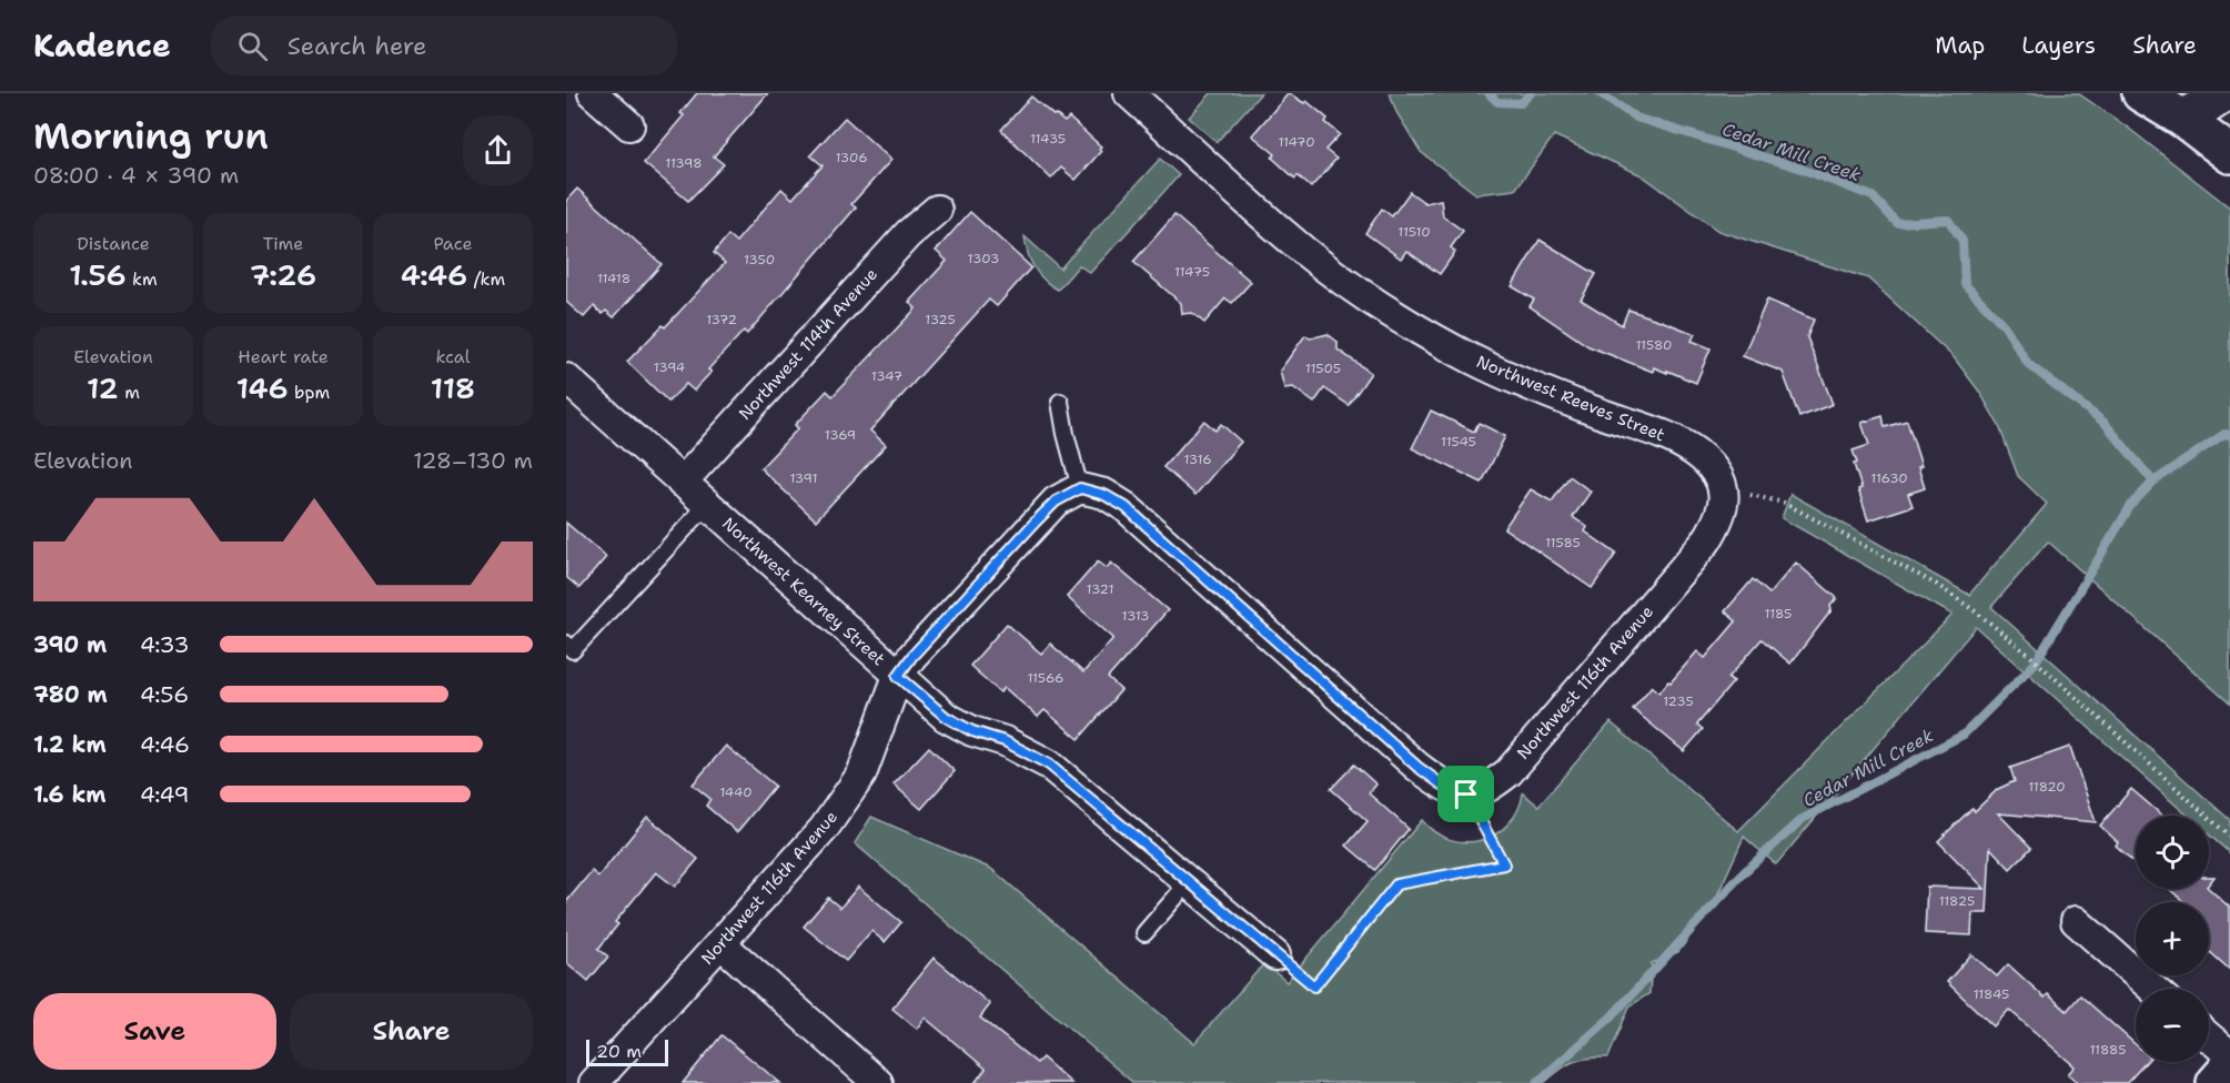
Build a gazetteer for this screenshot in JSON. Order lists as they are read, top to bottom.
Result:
{
  "streets": {
    "street": [
      "Northwest 114th Avenue",
      "Northwest Reeves Street",
      "Northwest Kearney Street",
      "Northwest 116th Avenue"
    ]
  },
  "crossings": [
    ["Northwest 114th Avenue", "Northwest Kearney Street"],
    ["Northwest Reeves Street", "Northwest 116th Avenue"],
    ["Northwest Kearney Street", "Northwest 116th Avenue"]
  ],
  "water": ["Cedar Mill Creek"],
  "house_numbers": [
    "11435",
    "11470",
    "1306",
    "11398",
    "11510",
    "1303",
    "1350",
    "11475",
    "11418",
    "1372",
    "1325",
    "11580",
    "1394",
    "11505",
    "1347",
    "1369",
    "11545",
    "1316",
    "1391",
    "11630",
    "11585",
    "1321",
    "1185",
    "1313",
    "11566",
    "1235",
    "11820",
    "1440",
    "11825",
    "11845",
    "11885"
  ],
  "scale_bar": "20 m",
  "page": {
    "header": "Kadence",
    "search": "Search here",
    "nav": ["Map", "Layers", "Share"],
    "heading": ["Morning run", "08:00 · 4 × 390 m"],
    "stats": [
      ["Distance", "1.56 km"],
      ["Time", "7:26"],
      ["Pace", "4:46 /km"],
      ["Elevation", "12 m"],
      ["Heart rate", "146 bpm"],
      ["kcal", "118"]
    ],
    "chart": ["Elevation", "128–130 m"],
    "list": [
      {
        "name": "390 m",
        "note": "4:33"
      },
      {
        "name": "780 m",
        "note": "4:56"
      },
      {
        "name": "1.2 km",
        "note": "4:46"
      },
      {
        "name": "1.6 km",
        "note": "4:49"
      }
    ],
    "map_buttons": ["+", "−"],
    "buttons": ["Save", "Share"],
    "scale": "20 m"
  }
}
